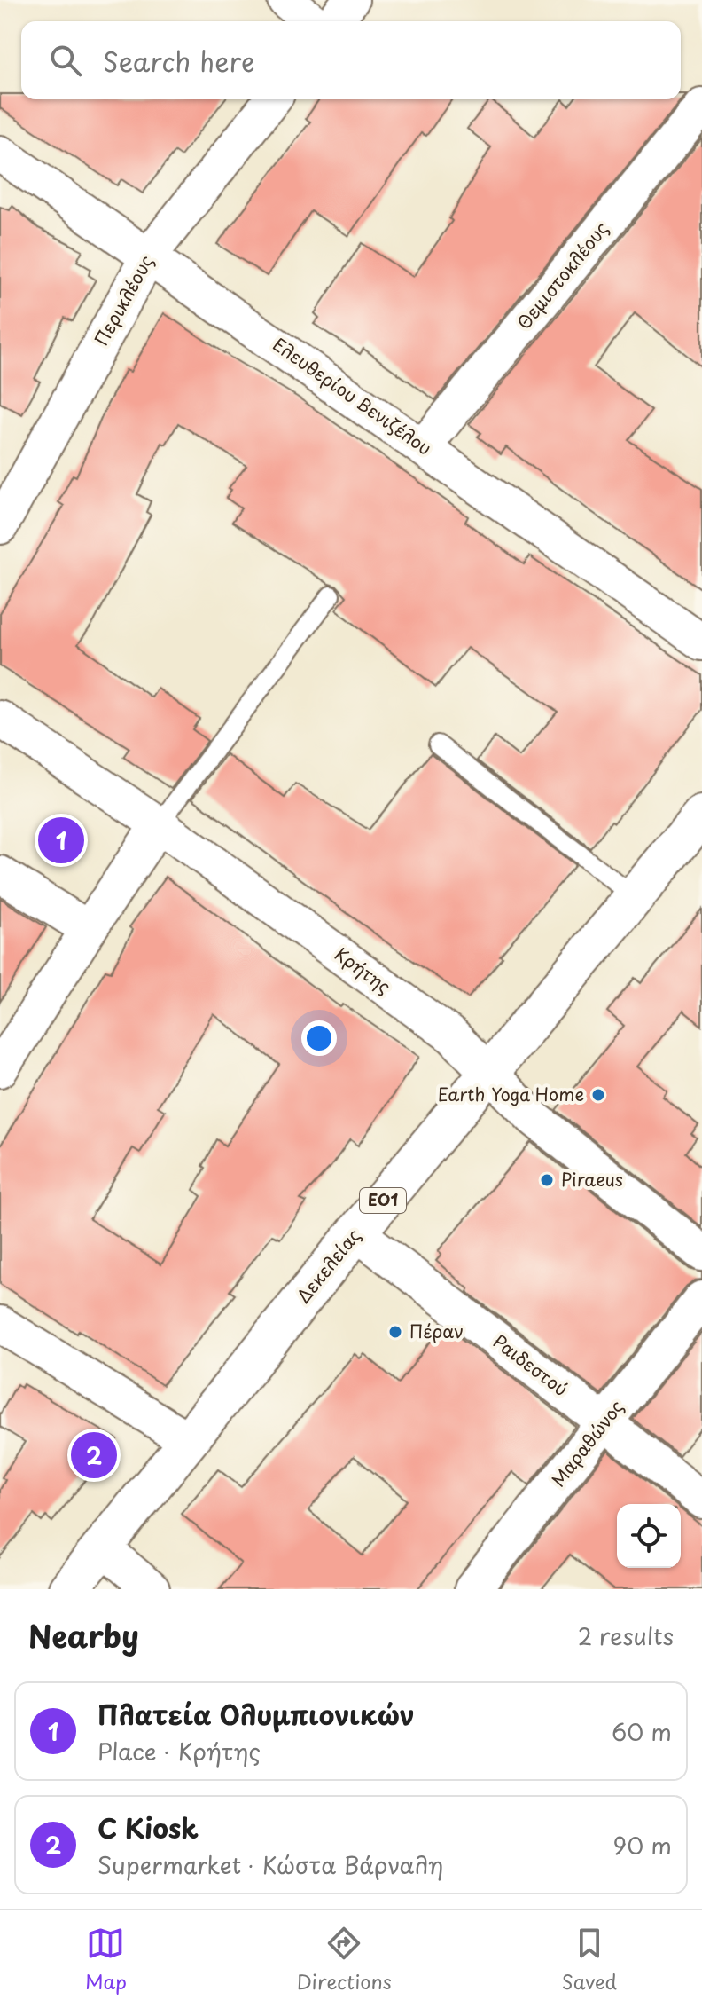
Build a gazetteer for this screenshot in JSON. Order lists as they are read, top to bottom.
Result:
{
  "streets": {
    "main road": ["ΕΟ1", "Δεκελείας"],
    "street": [
      "Θεμιστοκλέους",
      "Περικλέους",
      "Ελευθερίου Βενιζέλου",
      "Κρήτης",
      "Ραιδεστού",
      "Μαραθώνος"
    ]
  },
  "crossings": [
    ["Θεμιστοκλέους", "Ελευθερίου Βενιζέλου"],
    ["Περικλέους", "Ελευθερίου Βενιζέλου"],
    ["Κρήτης", "Δεκελείας"],
    ["Δεκελείας", "Ραιδεστού"],
    ["Ραιδεστού", "Μαραθώνος"]
  ],
  "places": ["Earth Yoga Home", "Piraeus", "Πέραν"],
  "page": {
    "search": "Search here",
    "pins": ["1", "2"],
    "heading": ["Nearby", "2 results"],
    "list": [
      {
        "mark": "1",
        "name": "Πλατεία Ολυμπιονικών",
        "note": "Place · Κρήτης",
        "value": "60 m"
      },
      {
        "mark": "2",
        "name": "C Kiosk",
        "note": "Supermarket · Κώστα Βάρναλη",
        "value": "90 m"
      }
    ],
    "nav": ["Map", "Directions", "Saved"]
  }
}
